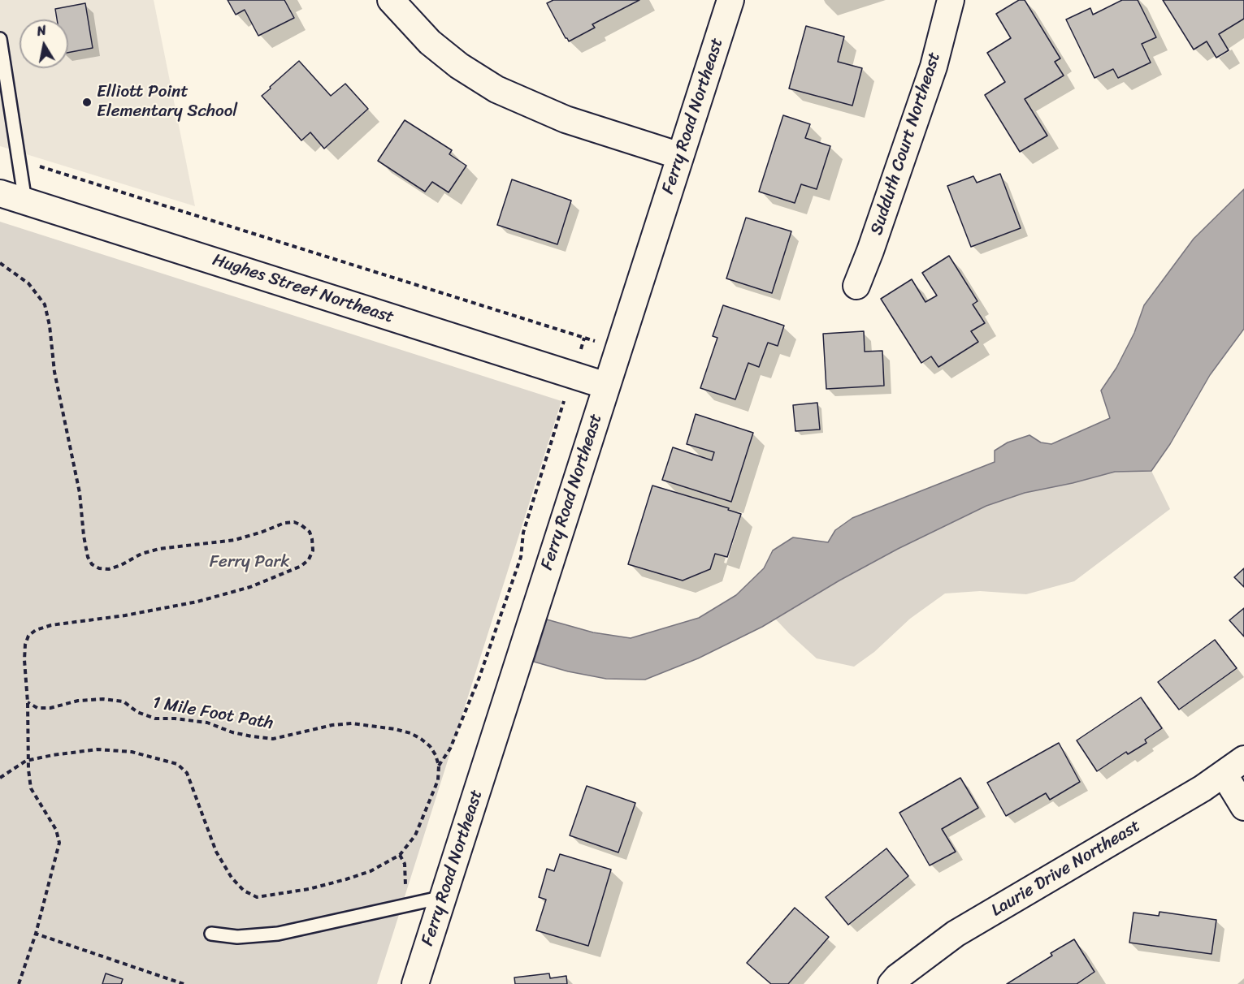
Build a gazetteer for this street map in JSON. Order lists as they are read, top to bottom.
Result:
{
  "streets": {
    "street": [
      "Ferry Road Northeast",
      "Sudduth Court Northeast",
      "Hughes Street Northeast",
      "Laurie Drive Northeast"
    ],
    "path": ["1 Mile Foot Path"]
  },
  "crossings": [
    ["Ferry Road Northeast", "Hughes Street Northeast"]
  ],
  "parks": ["Ferry Park"],
  "places": ["Elliott Point Elementary School"],
  "north": "top"
}
